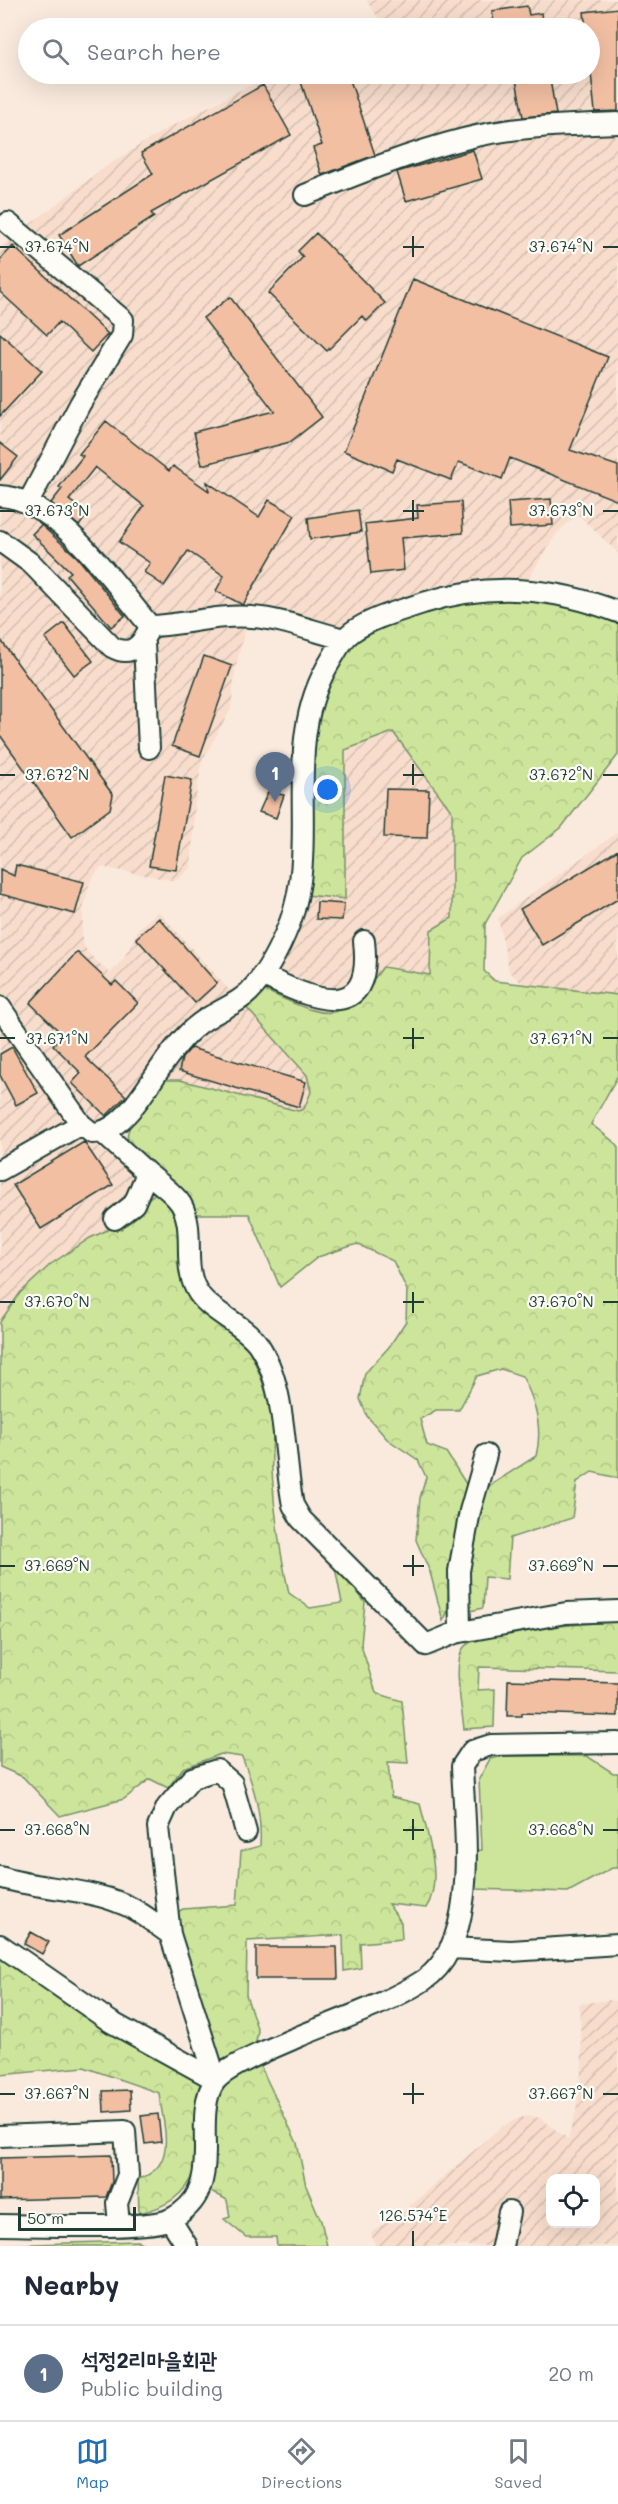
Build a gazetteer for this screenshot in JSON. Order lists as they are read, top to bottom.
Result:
{
  "scale_bar": "50 m",
  "page": {
    "search": "Search here",
    "pins": "1",
    "scale": "50 m",
    "heading": "Nearby",
    "list": [
      {
        "mark": "1",
        "name": "석정2리마을회관",
        "note": "Public building",
        "value": "20 m"
      }
    ],
    "nav": ["Map", "Directions", "Saved"]
  },
  "coordinates": [
    "37.674°N",
    "37.673°N",
    "37.672°N",
    "37.671°N",
    "37.670°N",
    "37.669°N",
    "37.668°N",
    "37.667°N",
    "126.574°E"
  ]
}
